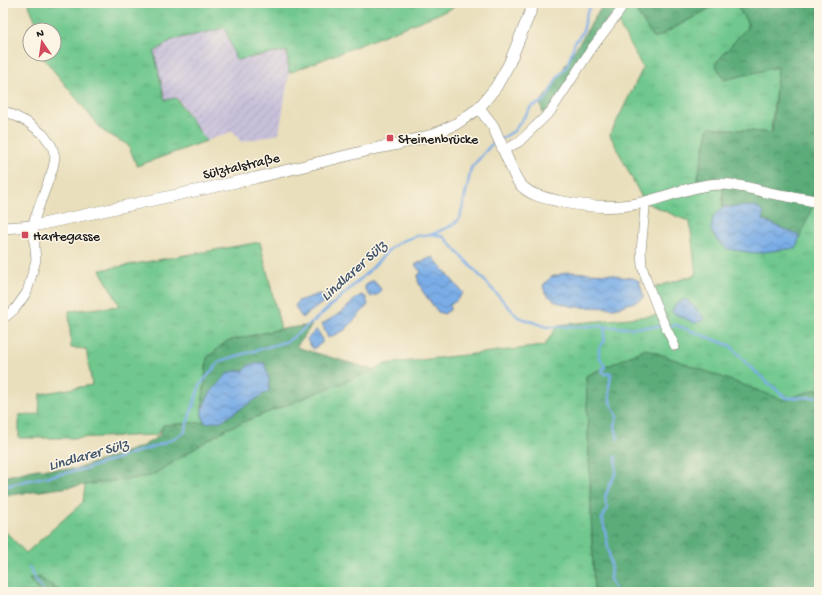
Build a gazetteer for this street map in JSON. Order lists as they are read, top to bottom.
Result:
{
  "streets": {
    "main road": ["Sülztalstraße"]
  },
  "water": ["Lindlarer Sülz"],
  "places": {
    "transit": ["Steinenbrücke", "Hartegasse"]
  },
  "north": "top"
}
